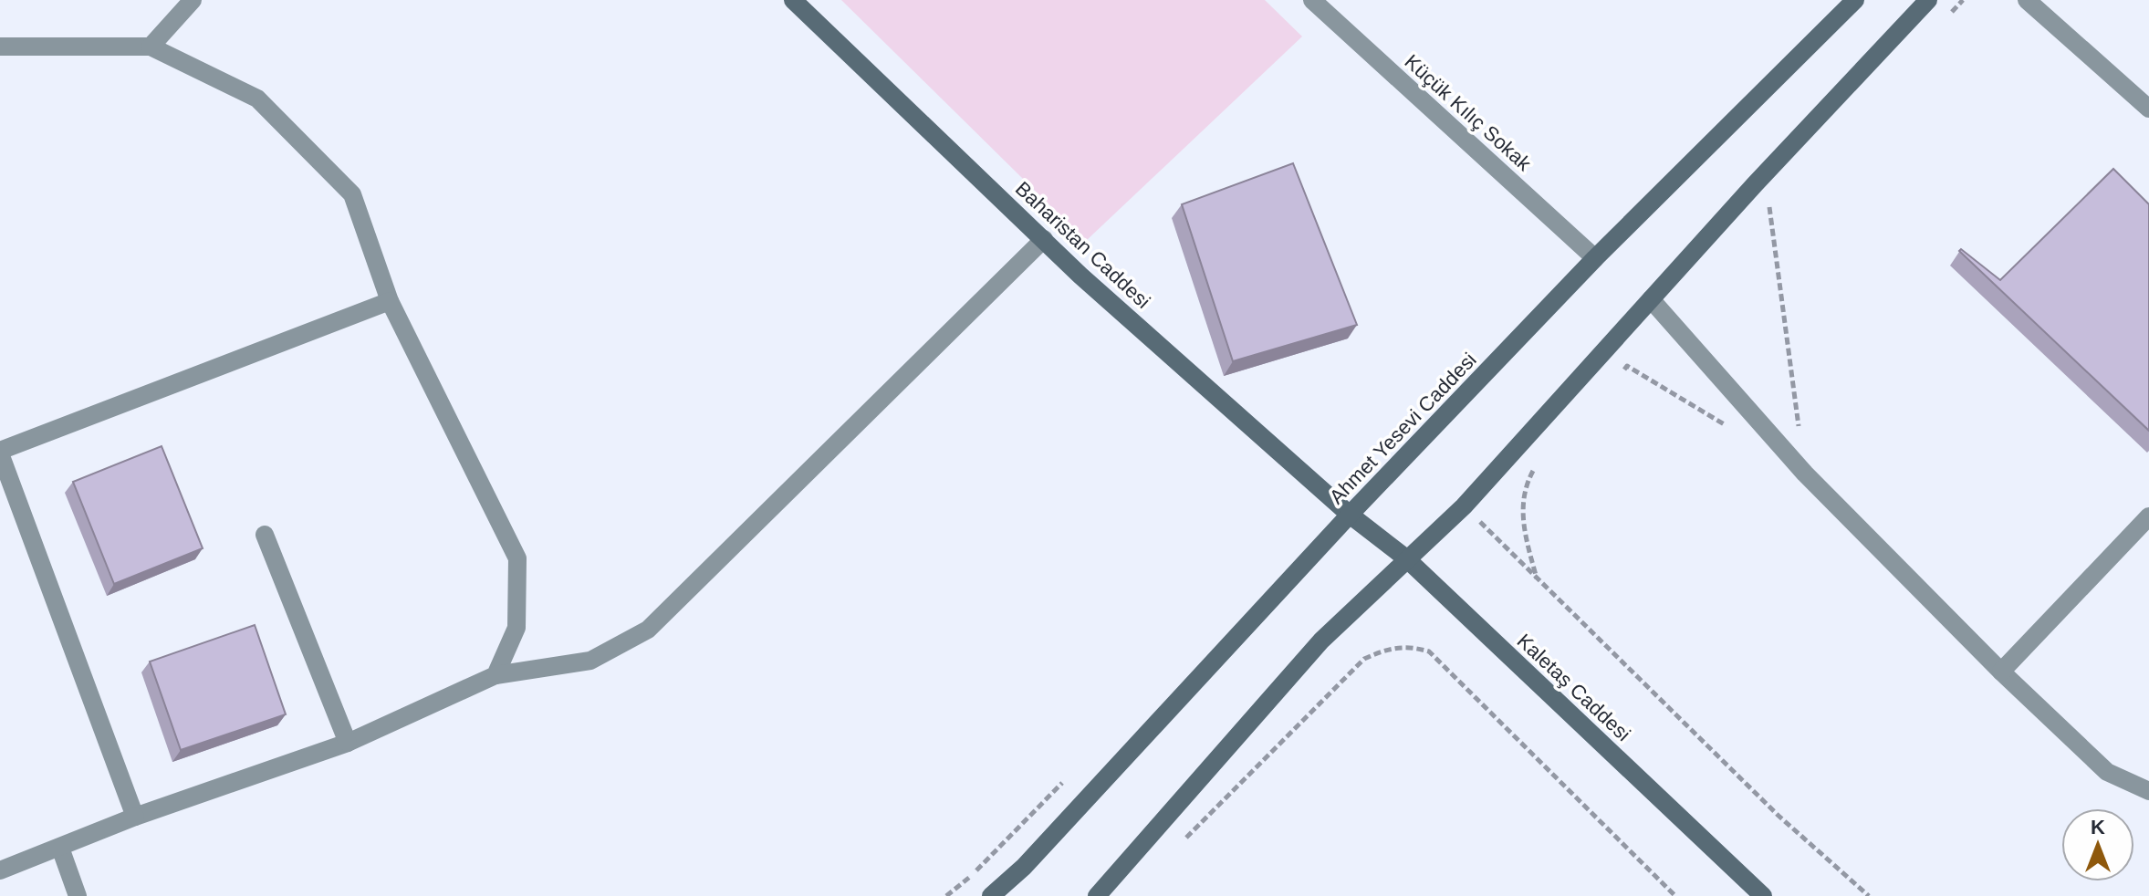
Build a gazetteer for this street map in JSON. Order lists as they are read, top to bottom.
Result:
{
  "streets": {
    "main road": ["Baharistan Caddesi", "Ahmet Yesevi Caddesi", "Kaletaş Caddesi"],
    "street": ["Küçük Kılıç Sokak"]
  },
  "crossings": [
    ["Küçük Kılıç Sokak", "Ahmet Yesevi Caddesi"],
    ["Baharistan Caddesi", "Ahmet Yesevi Caddesi"],
    ["Baharistan Caddesi", "Kaletaş Caddesi"],
    ["Ahmet Yesevi Caddesi", "Kaletaş Caddesi"]
  ],
  "north": "top"
}
